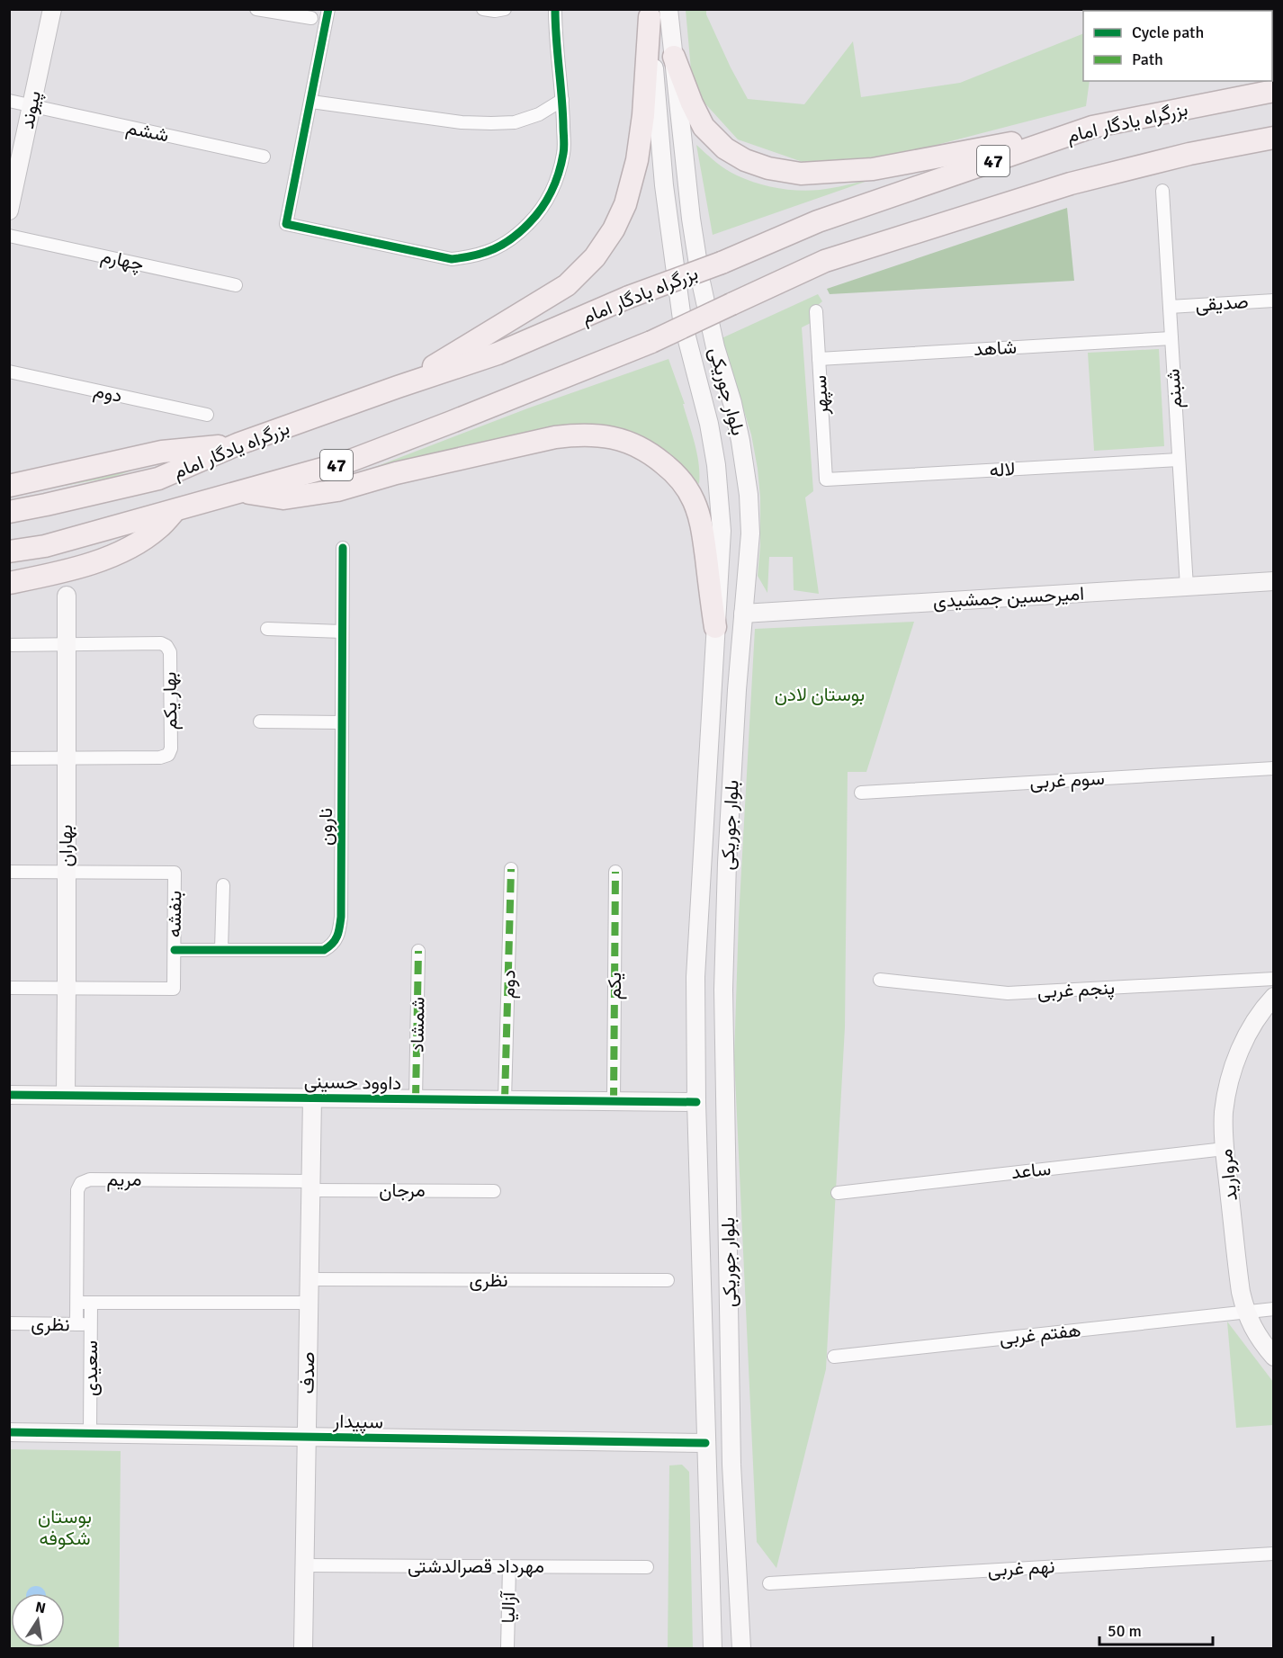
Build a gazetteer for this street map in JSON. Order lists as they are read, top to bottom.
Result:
{
  "streets": {
    "highway": ["بزرگراه یادگار امام", "47"],
    "street": [
      "پیوند",
      "ششم",
      "چهارم",
      "صدیقی",
      "شاهد",
      "شبنم",
      "بلوار جوریکی",
      "دوم",
      "سپهر",
      "لاله",
      "امیرحسین جمشیدی",
      "بهار یکم",
      "سوم غربی",
      "نارون",
      "بهاران",
      "بنفشه",
      "یکم",
      "پنجم غربی",
      "شمشاد",
      "داوود حسینی",
      "ساعد",
      "مروارید",
      "مریم",
      "مرجان",
      "نظری",
      "هفتم غربی",
      "سعیدی",
      "صدف",
      "سپیدار",
      "مهرداد قصرالدشتی",
      "نهم غربی",
      "آزالیا"
    ]
  },
  "crossings": [
    ["پیوند", "ششم"],
    ["صدیقی", "شبنم"],
    ["شاهد", "شبنم"],
    ["شاهد", "سپهر"],
    ["شبنم", "لاله"],
    ["شبنم", "امیرحسین جمشیدی"],
    ["بلوار جوریکی", "امیرحسین جمشیدی"],
    ["بلوار جوریکی", "داوود حسینی"],
    ["بلوار جوریکی", "سپیدار"],
    ["دوم", "داوود حسینی"],
    ["سپهر", "لاله"],
    ["بهار یکم", "بهاران"],
    ["نارون", "بنفشه"],
    ["بهاران", "بنفشه"],
    ["بهاران", "داوود حسینی"],
    ["یکم", "داوود حسینی"],
    ["شمشاد", "داوود حسینی"],
    ["داوود حسینی", "صدف"],
    ["ساعد", "مروارید"],
    ["مروارید", "هفتم غربی"],
    ["مریم", "مرجان"],
    ["مریم", "نظری"],
    ["مریم", "صدف"],
    ["مرجان", "صدف"],
    ["نظری", "سعیدی"],
    ["نظری", "صدف"],
    ["سعیدی", "سپیدار"],
    ["صدف", "سپیدار"],
    ["صدف", "مهرداد قصرالدشتی"],
    ["مهرداد قصرالدشتی", "آزالیا"]
  ],
  "parks": ["بوستان لادن", "بوستان شکوفه"],
  "legend": ["Cycle path", "Path"],
  "scale_bar": "50 m",
  "north": "top"
}
